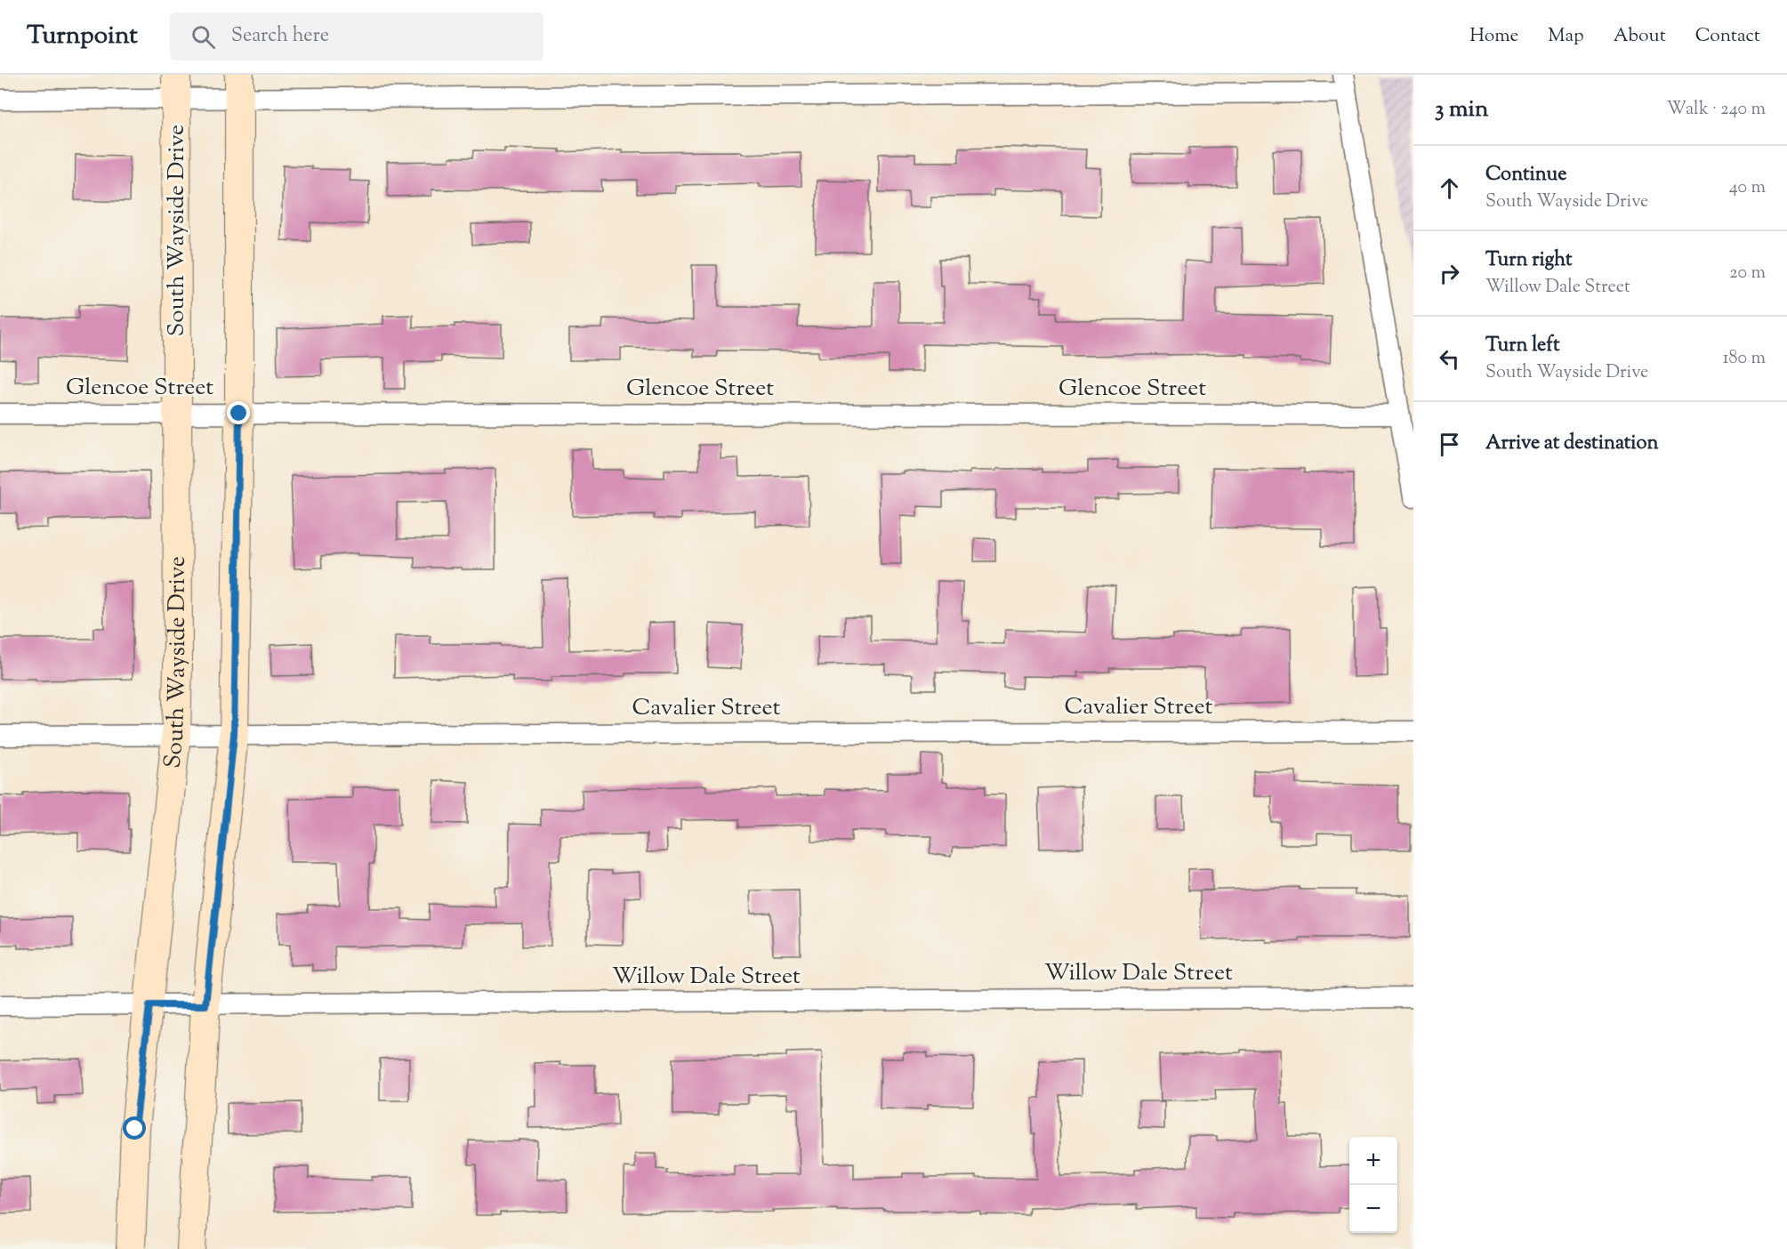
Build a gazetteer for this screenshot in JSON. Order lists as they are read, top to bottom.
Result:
{
  "streets": {
    "main road": ["South Wayside Drive"],
    "street": ["Glencoe Street", "Cavalier Street", "Willow Dale Street"]
  },
  "crossings": [
    ["South Wayside Drive", "Glencoe Street"],
    ["South Wayside Drive", "Cavalier Street"],
    ["South Wayside Drive", "Willow Dale Street"]
  ],
  "page": {
    "header": "Turnpoint",
    "search": "Search here",
    "nav": [
      "Home",
      "Map",
      "About",
      "Contact"
    ],
    "heading": ["3 min", "Walk · 240 m"],
    "list": [
      ["Continue", "South Wayside Drive", "40 m"],
      ["Turn right", "Willow Dale Street", "20 m"],
      ["Turn left", "South Wayside Drive", "180 m"],
      "Arrive at destination"
    ],
    "map_buttons": ["+", "−"]
  }
}
